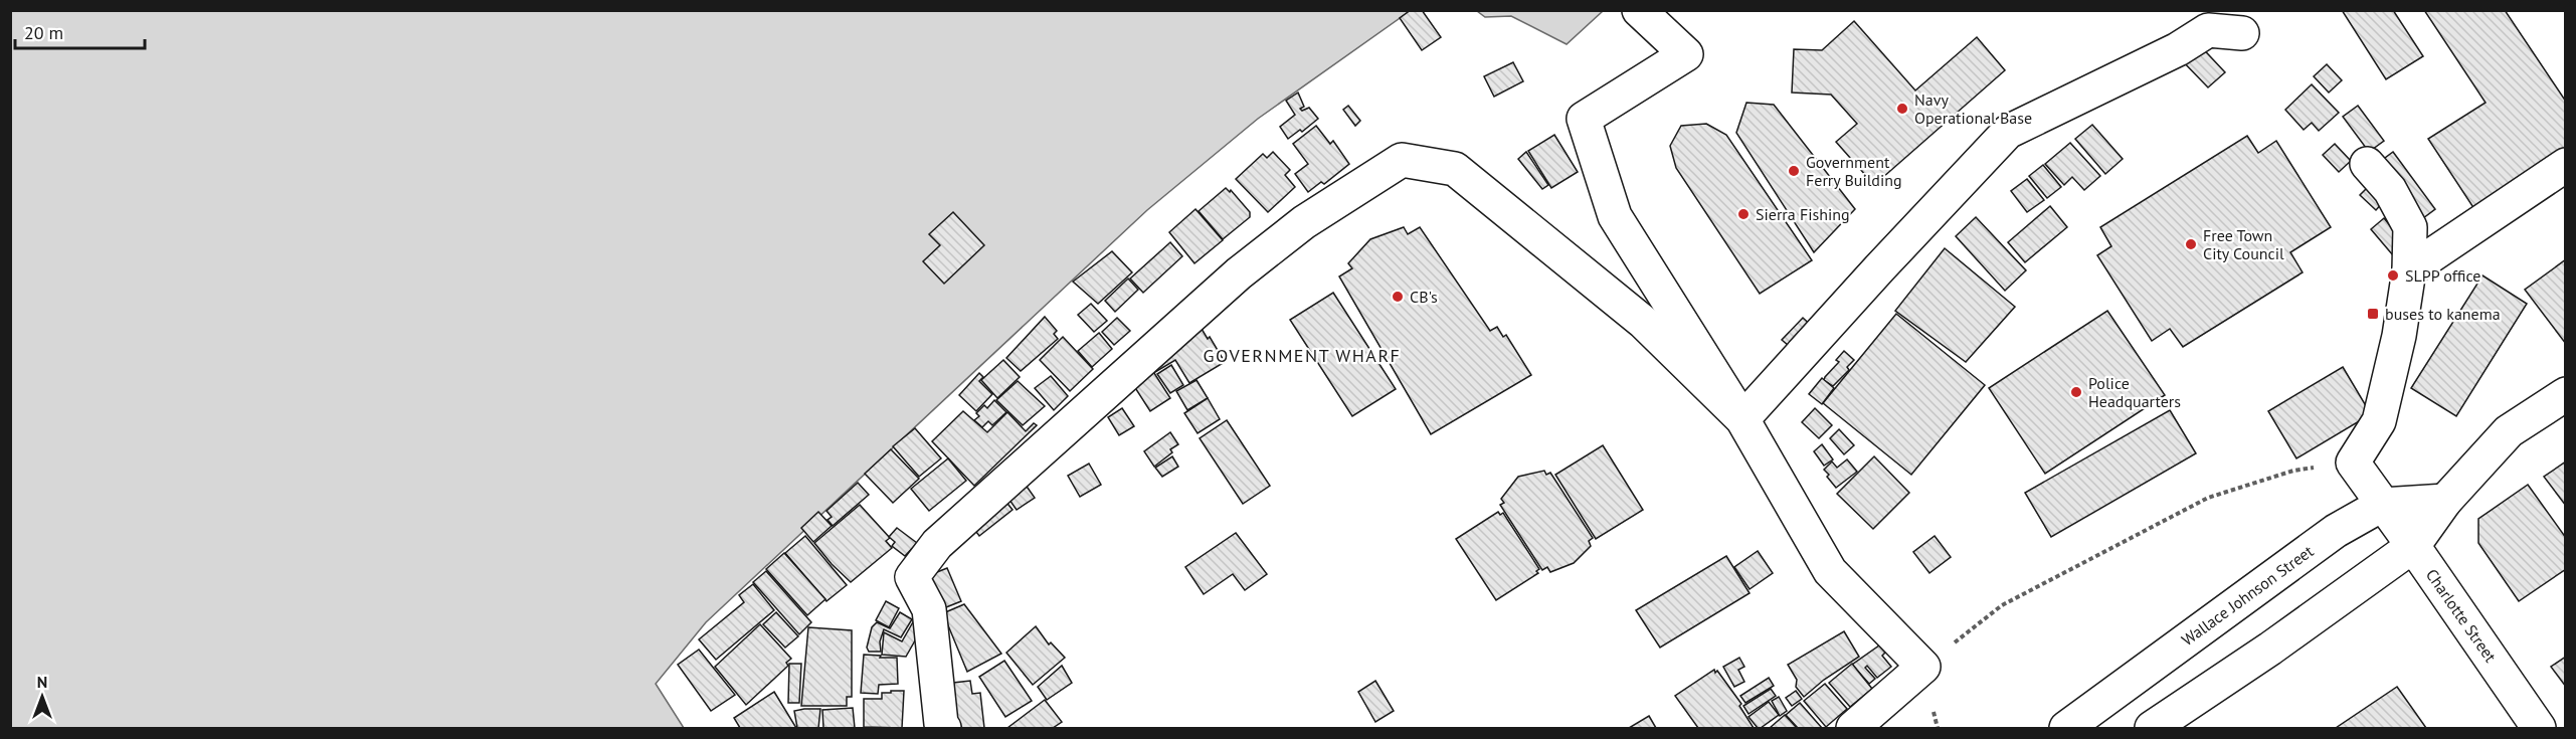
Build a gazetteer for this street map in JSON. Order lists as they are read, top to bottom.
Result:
{
  "streets": {
    "street": ["Wallace Johnson Street", "Charlotte Street"]
  },
  "crossings": [
    ["Wallace Johnson Street", "Charlotte Street"]
  ],
  "districts": ["GOVERNMENT WHARF"],
  "places": {
    "other": [
      "Navy Operational Base",
      "Government Ferry Building",
      "Sierra Fishing",
      "Free Town City Council",
      "SLPP office",
      "CB's",
      "Police Headquarters"
    ],
    "transit": ["buses to kanema"]
  },
  "scale_bar": "20 m",
  "north": "top"
}
